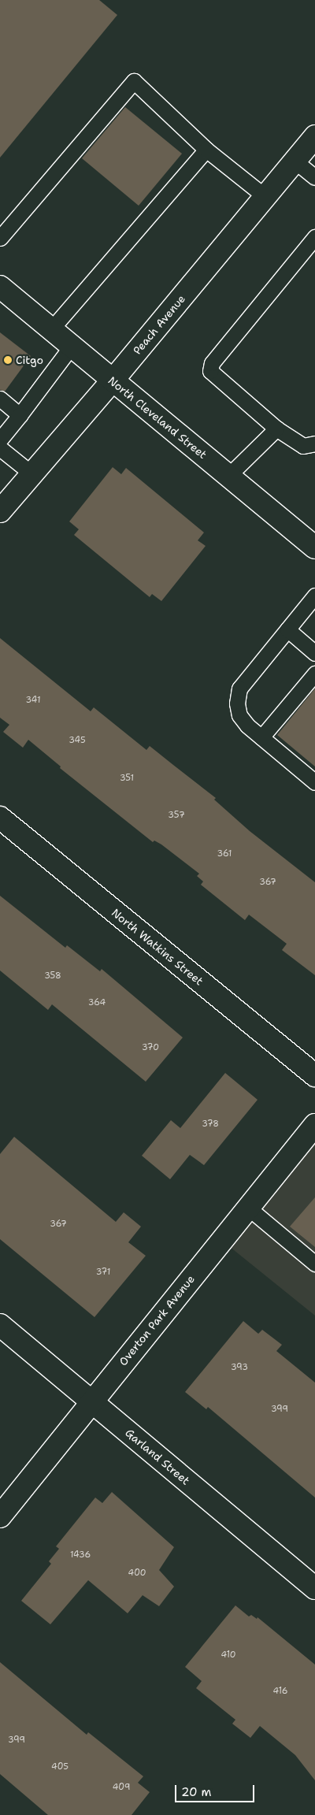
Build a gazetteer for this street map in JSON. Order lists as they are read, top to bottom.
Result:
{
  "streets": {
    "street": [
      "Peach Avenue",
      "North Cleveland Street",
      "North Watkins Street",
      "Overton Park Avenue",
      "Garland Street"
    ]
  },
  "crossings": [
    ["Peach Avenue", "North Cleveland Street"],
    ["Overton Park Avenue", "Garland Street"]
  ],
  "places": ["Citgo"],
  "house_numbers": [
    "341",
    "345",
    "351",
    "357",
    "361",
    "367",
    "358",
    "364",
    "370",
    "378",
    "367",
    "371",
    "393",
    "399",
    "1436",
    "400",
    "410",
    "416",
    "399",
    "405",
    "409"
  ],
  "scale_bar": "20 m"
}
